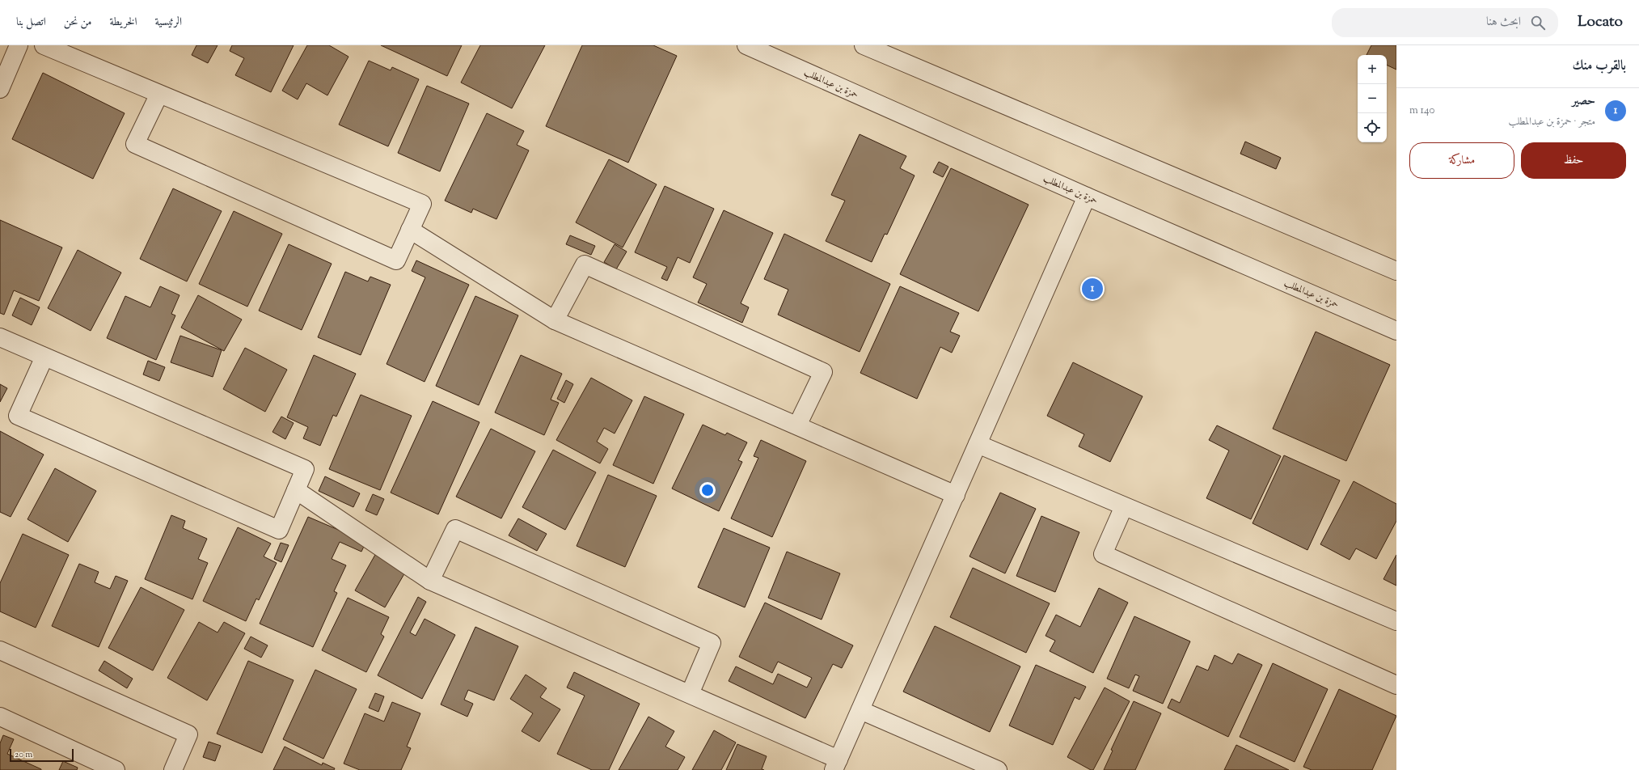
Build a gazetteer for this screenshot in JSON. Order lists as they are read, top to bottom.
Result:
{
  "streets": {
    "street": ["حمزة بن عبدالمطلب"]
  },
  "scale_bar": "20 m",
  "page": {
    "header": "Locato",
    "search": "ابحث هنا",
    "nav": [
      "الرئيسية",
      "الخريطة",
      "من نحن",
      "اتصل بنا"
    ],
    "heading": "بالقرب منك",
    "map_buttons": ["+", "−"],
    "list": [
      {
        "mark": "1",
        "name": "حصير",
        "note": "متجر · حمزة بن عبدالمطلب",
        "value": "140 m"
      }
    ],
    "buttons": ["حفظ", "مشاركة"],
    "pins": "1",
    "scale": "20 m"
  }
}
